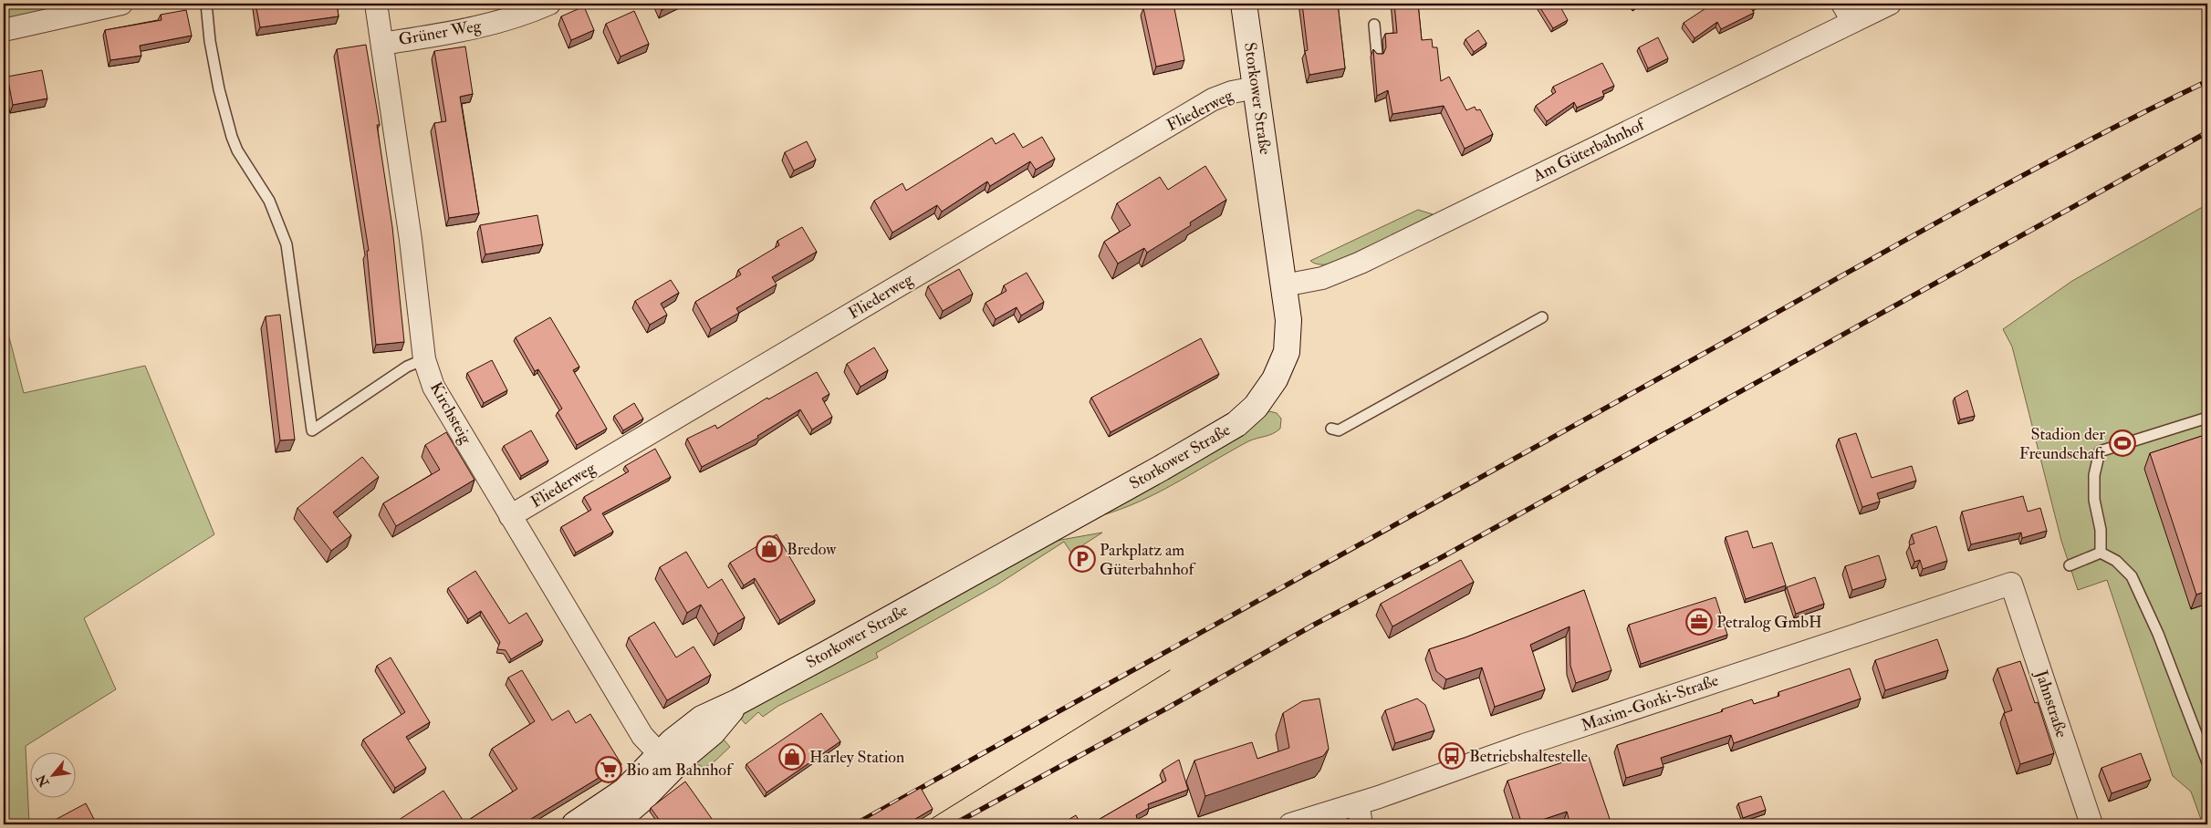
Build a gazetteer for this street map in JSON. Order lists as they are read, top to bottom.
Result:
{
  "streets": {
    "main road": ["Storkower Straße"],
    "street": [
      "Grüner Weg",
      "Fliederweg",
      "Am Güterbahnhof",
      "Kirchsteig",
      "Maxim-Gorki-Straße",
      "Jahnstraße"
    ]
  },
  "crossings": [
    ["Grüner Weg", "Kirchsteig"],
    ["Storkower Straße", "Fliederweg"],
    ["Storkower Straße", "Am Güterbahnhof"],
    ["Storkower Straße", "Kirchsteig"],
    ["Fliederweg", "Kirchsteig"],
    ["Maxim-Gorki-Straße", "Jahnstraße"]
  ],
  "places": {
    "sports": ["Stadion der Freundschaft"],
    "shop": ["Bredow", "Harley Station"],
    "parking": ["Parkplatz am Güterbahnhof"],
    "office": ["Petralog GmbH"],
    "bus stop": ["Betriebshaltestelle"],
    "supermarket": ["Bio am Bahnhof"]
  },
  "north": "bottom left"
}
